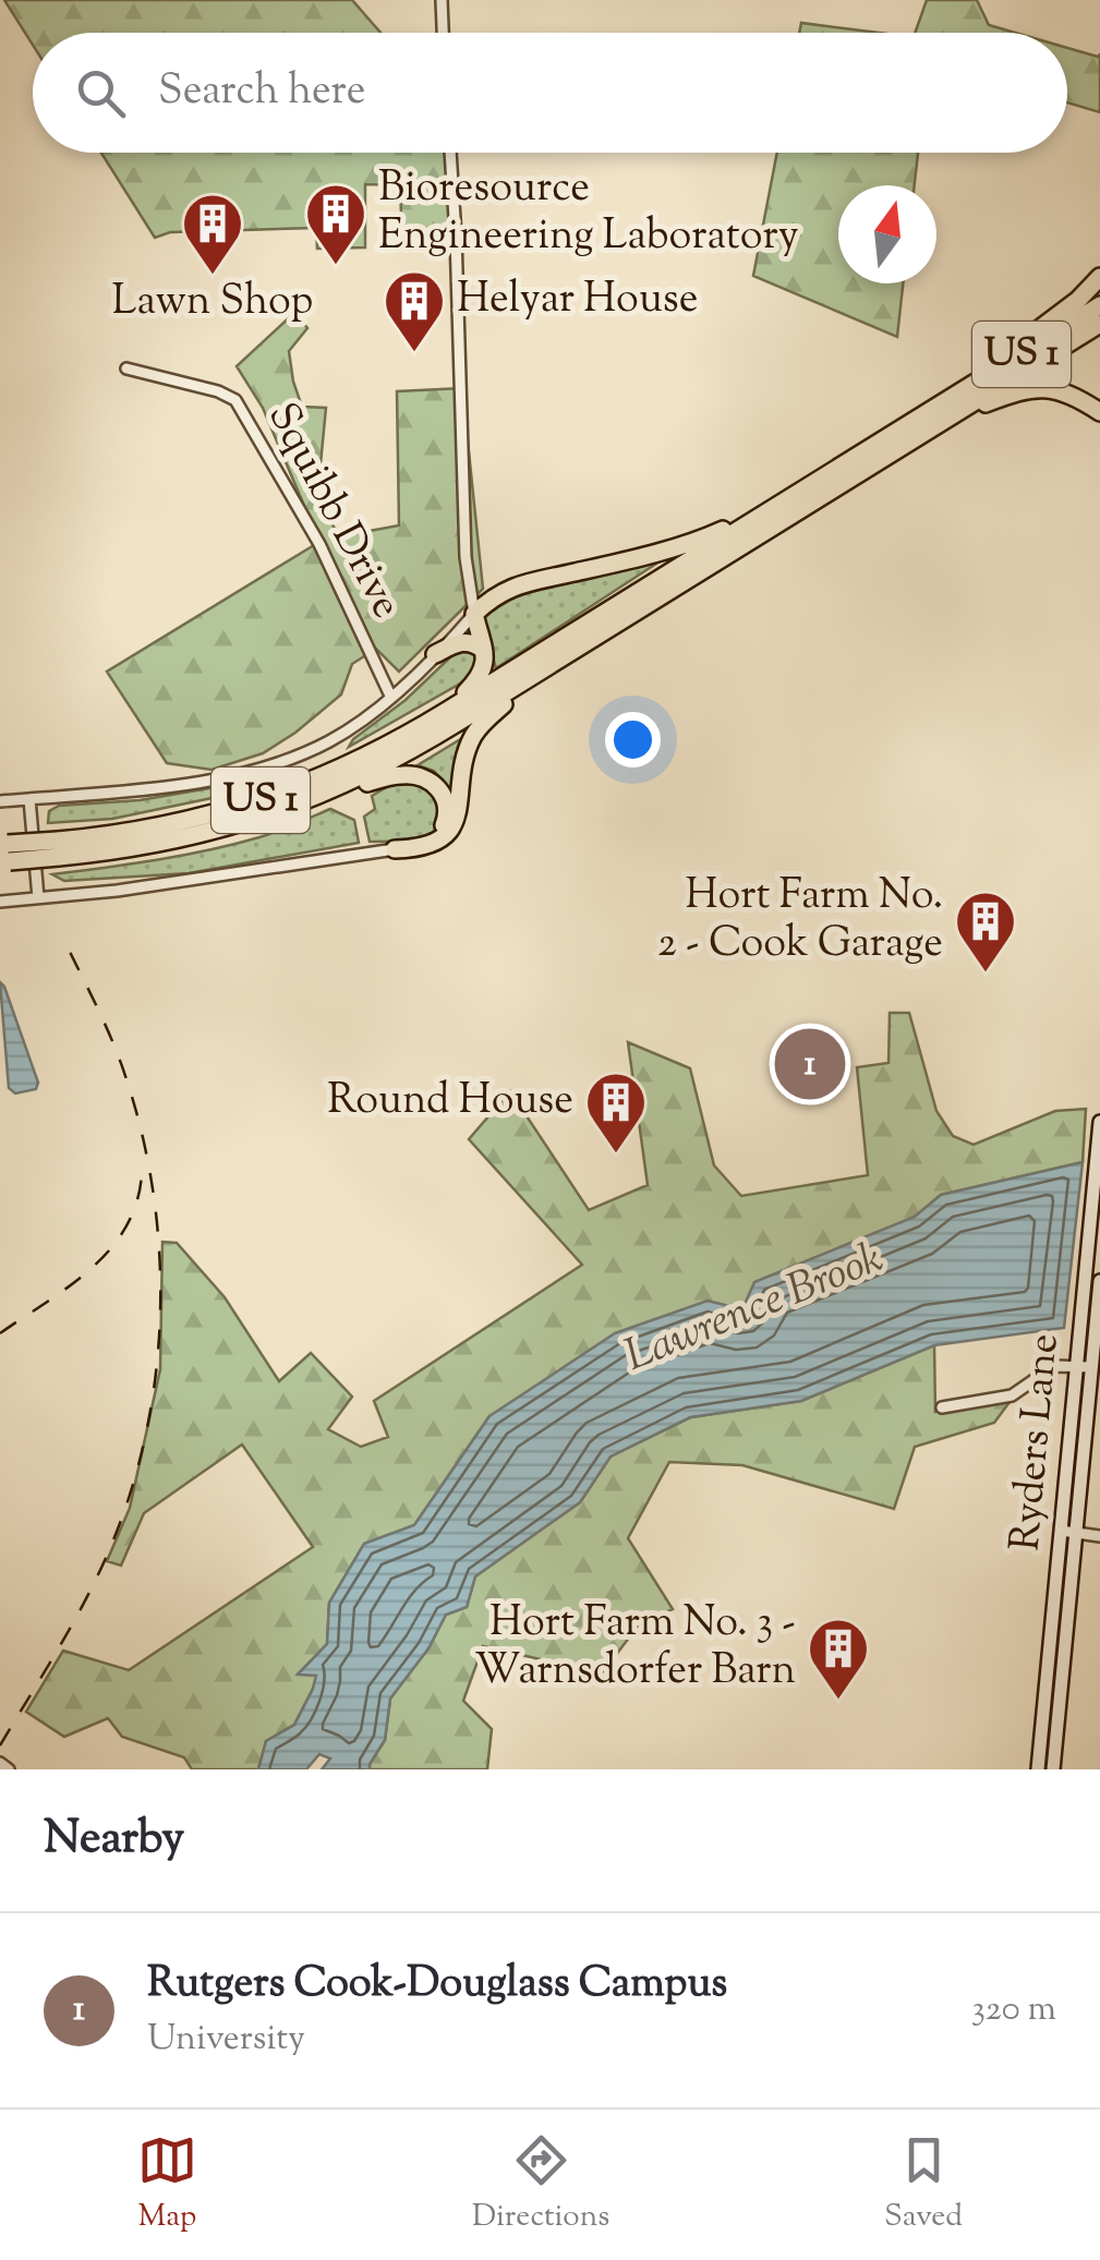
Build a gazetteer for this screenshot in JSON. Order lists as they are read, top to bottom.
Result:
{
  "streets": {
    "highway": ["US 1"],
    "main road": ["Ryders Lane"],
    "street": ["Squibb Drive"]
  },
  "water": ["Lawrence Brook"],
  "places": {
    "building": [
      "Bioresource Engineering Laboratory",
      "Lawn Shop",
      "Helyar House",
      "Hort Farm No. 2 - Cook Garage",
      "Round House",
      "Hort Farm No. 3 - Warnsdorfer Barn"
    ]
  },
  "north": "top",
  "page": {
    "search": "Search here",
    "pins": "1",
    "heading": "Nearby",
    "list": [
      {
        "mark": "1",
        "name": "Rutgers Cook-Douglass Campus",
        "note": "University",
        "value": "320 m"
      }
    ],
    "nav": ["Map", "Directions", "Saved"]
  }
}
